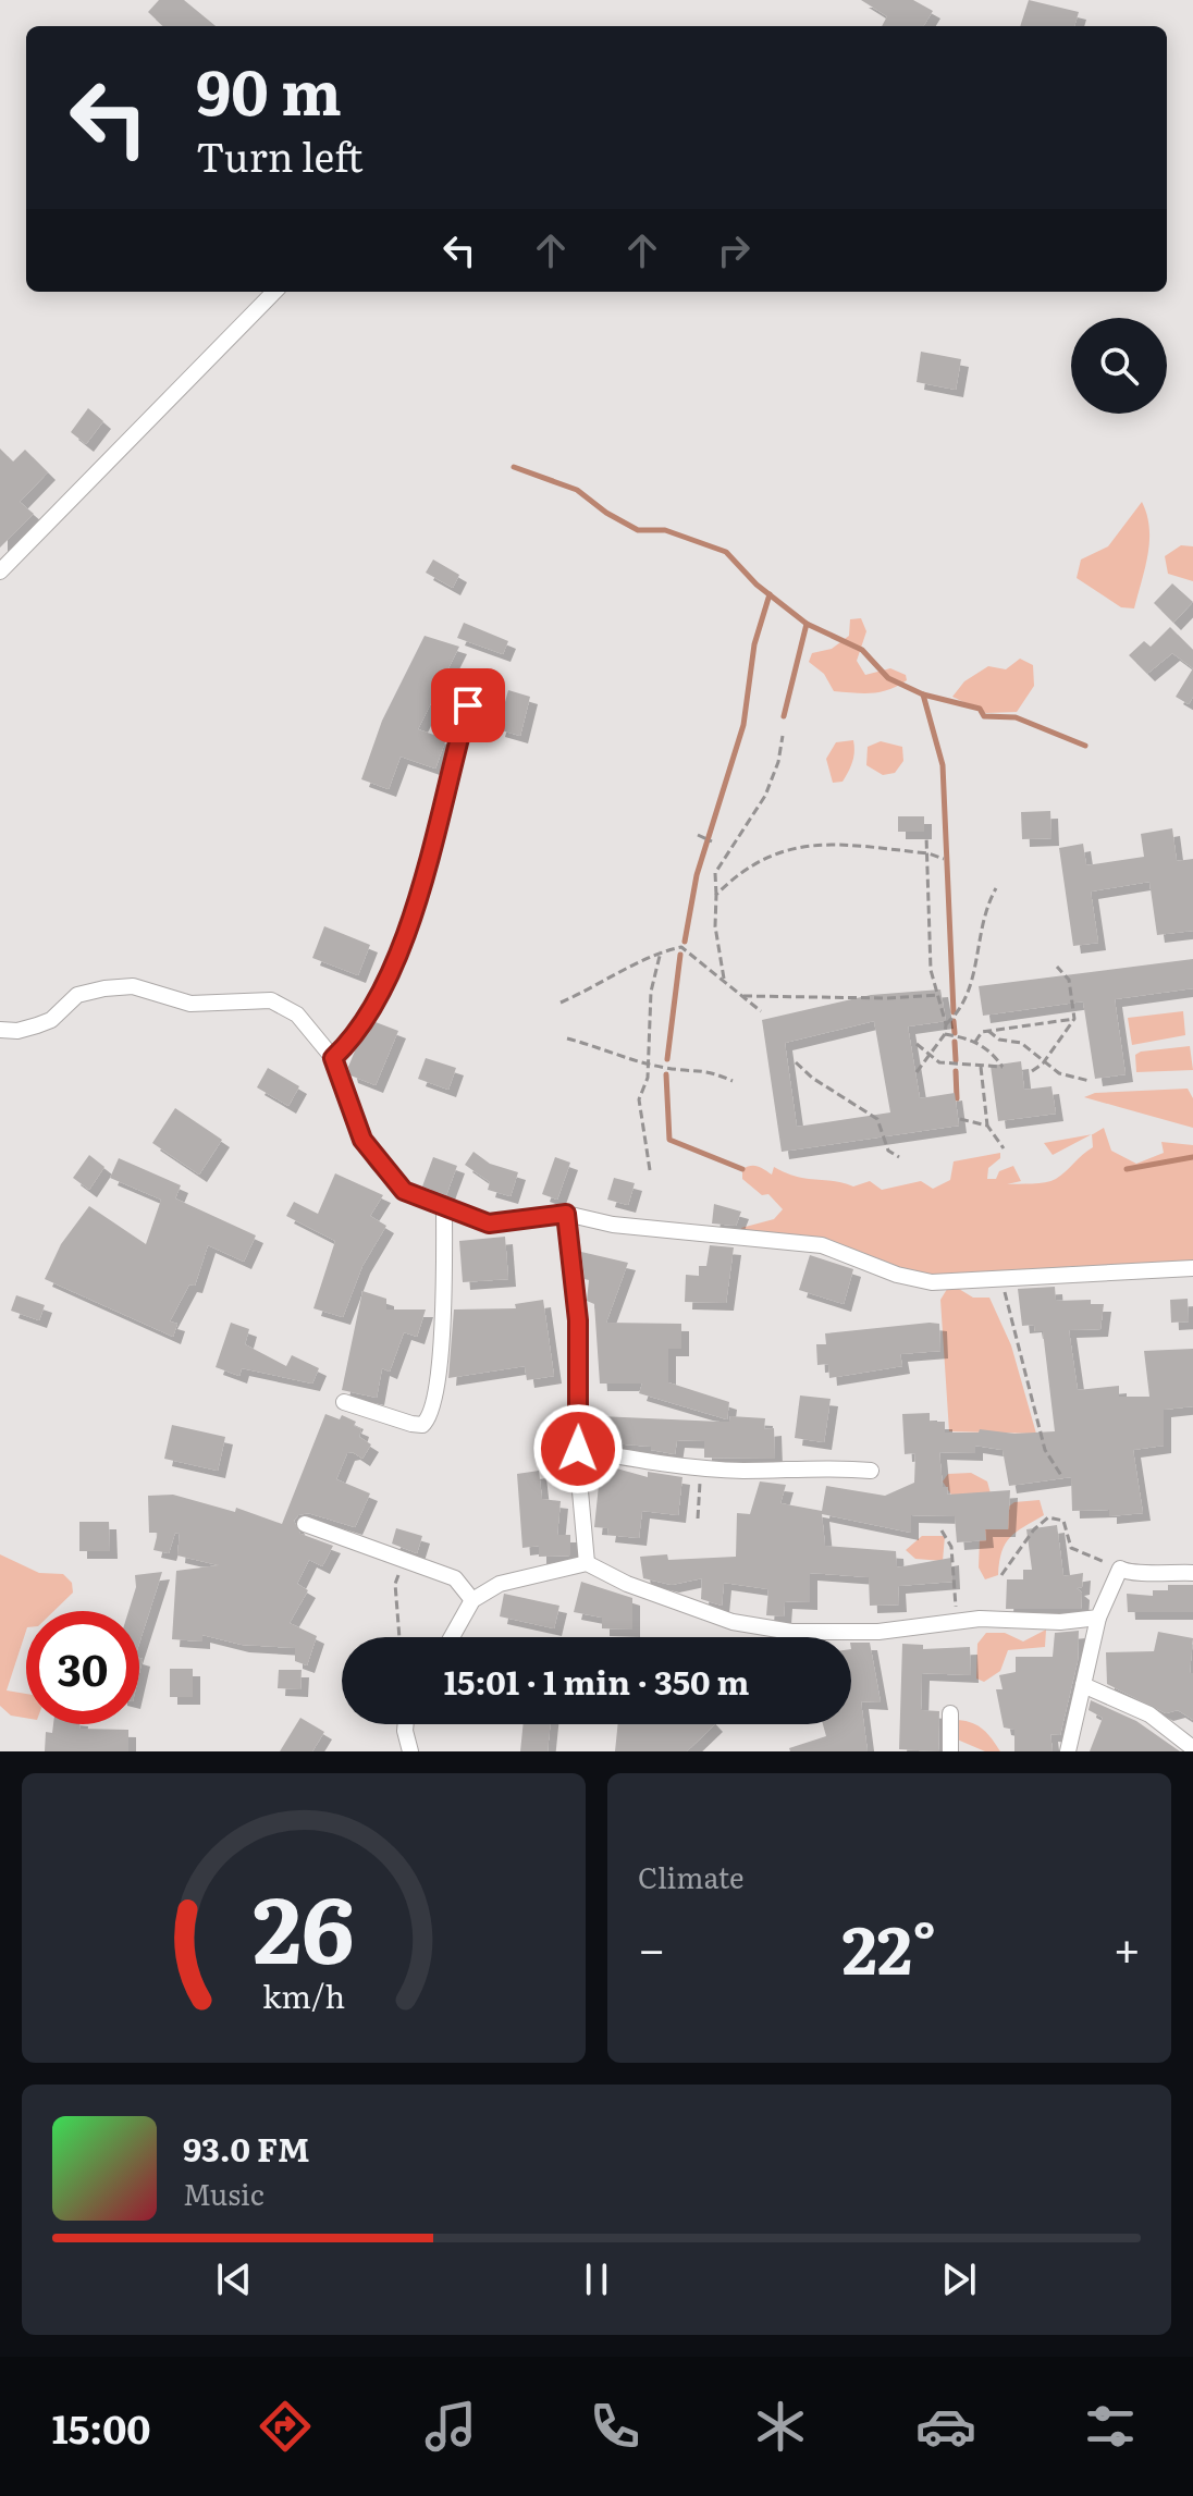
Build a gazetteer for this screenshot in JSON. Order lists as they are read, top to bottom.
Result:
{
  "page": {
    "turn": ["90 m", "Turn left"],
    "limit": "30",
    "trip": "15:01 · 1 min · 350 m",
    "tile": "Climate",
    "heat": ["−", "22°", "+"],
    "song": ["93.0 FM", "Music"],
    "tabs": "15:00",
    "gauge": ["26", "km/h"]
  }
}
